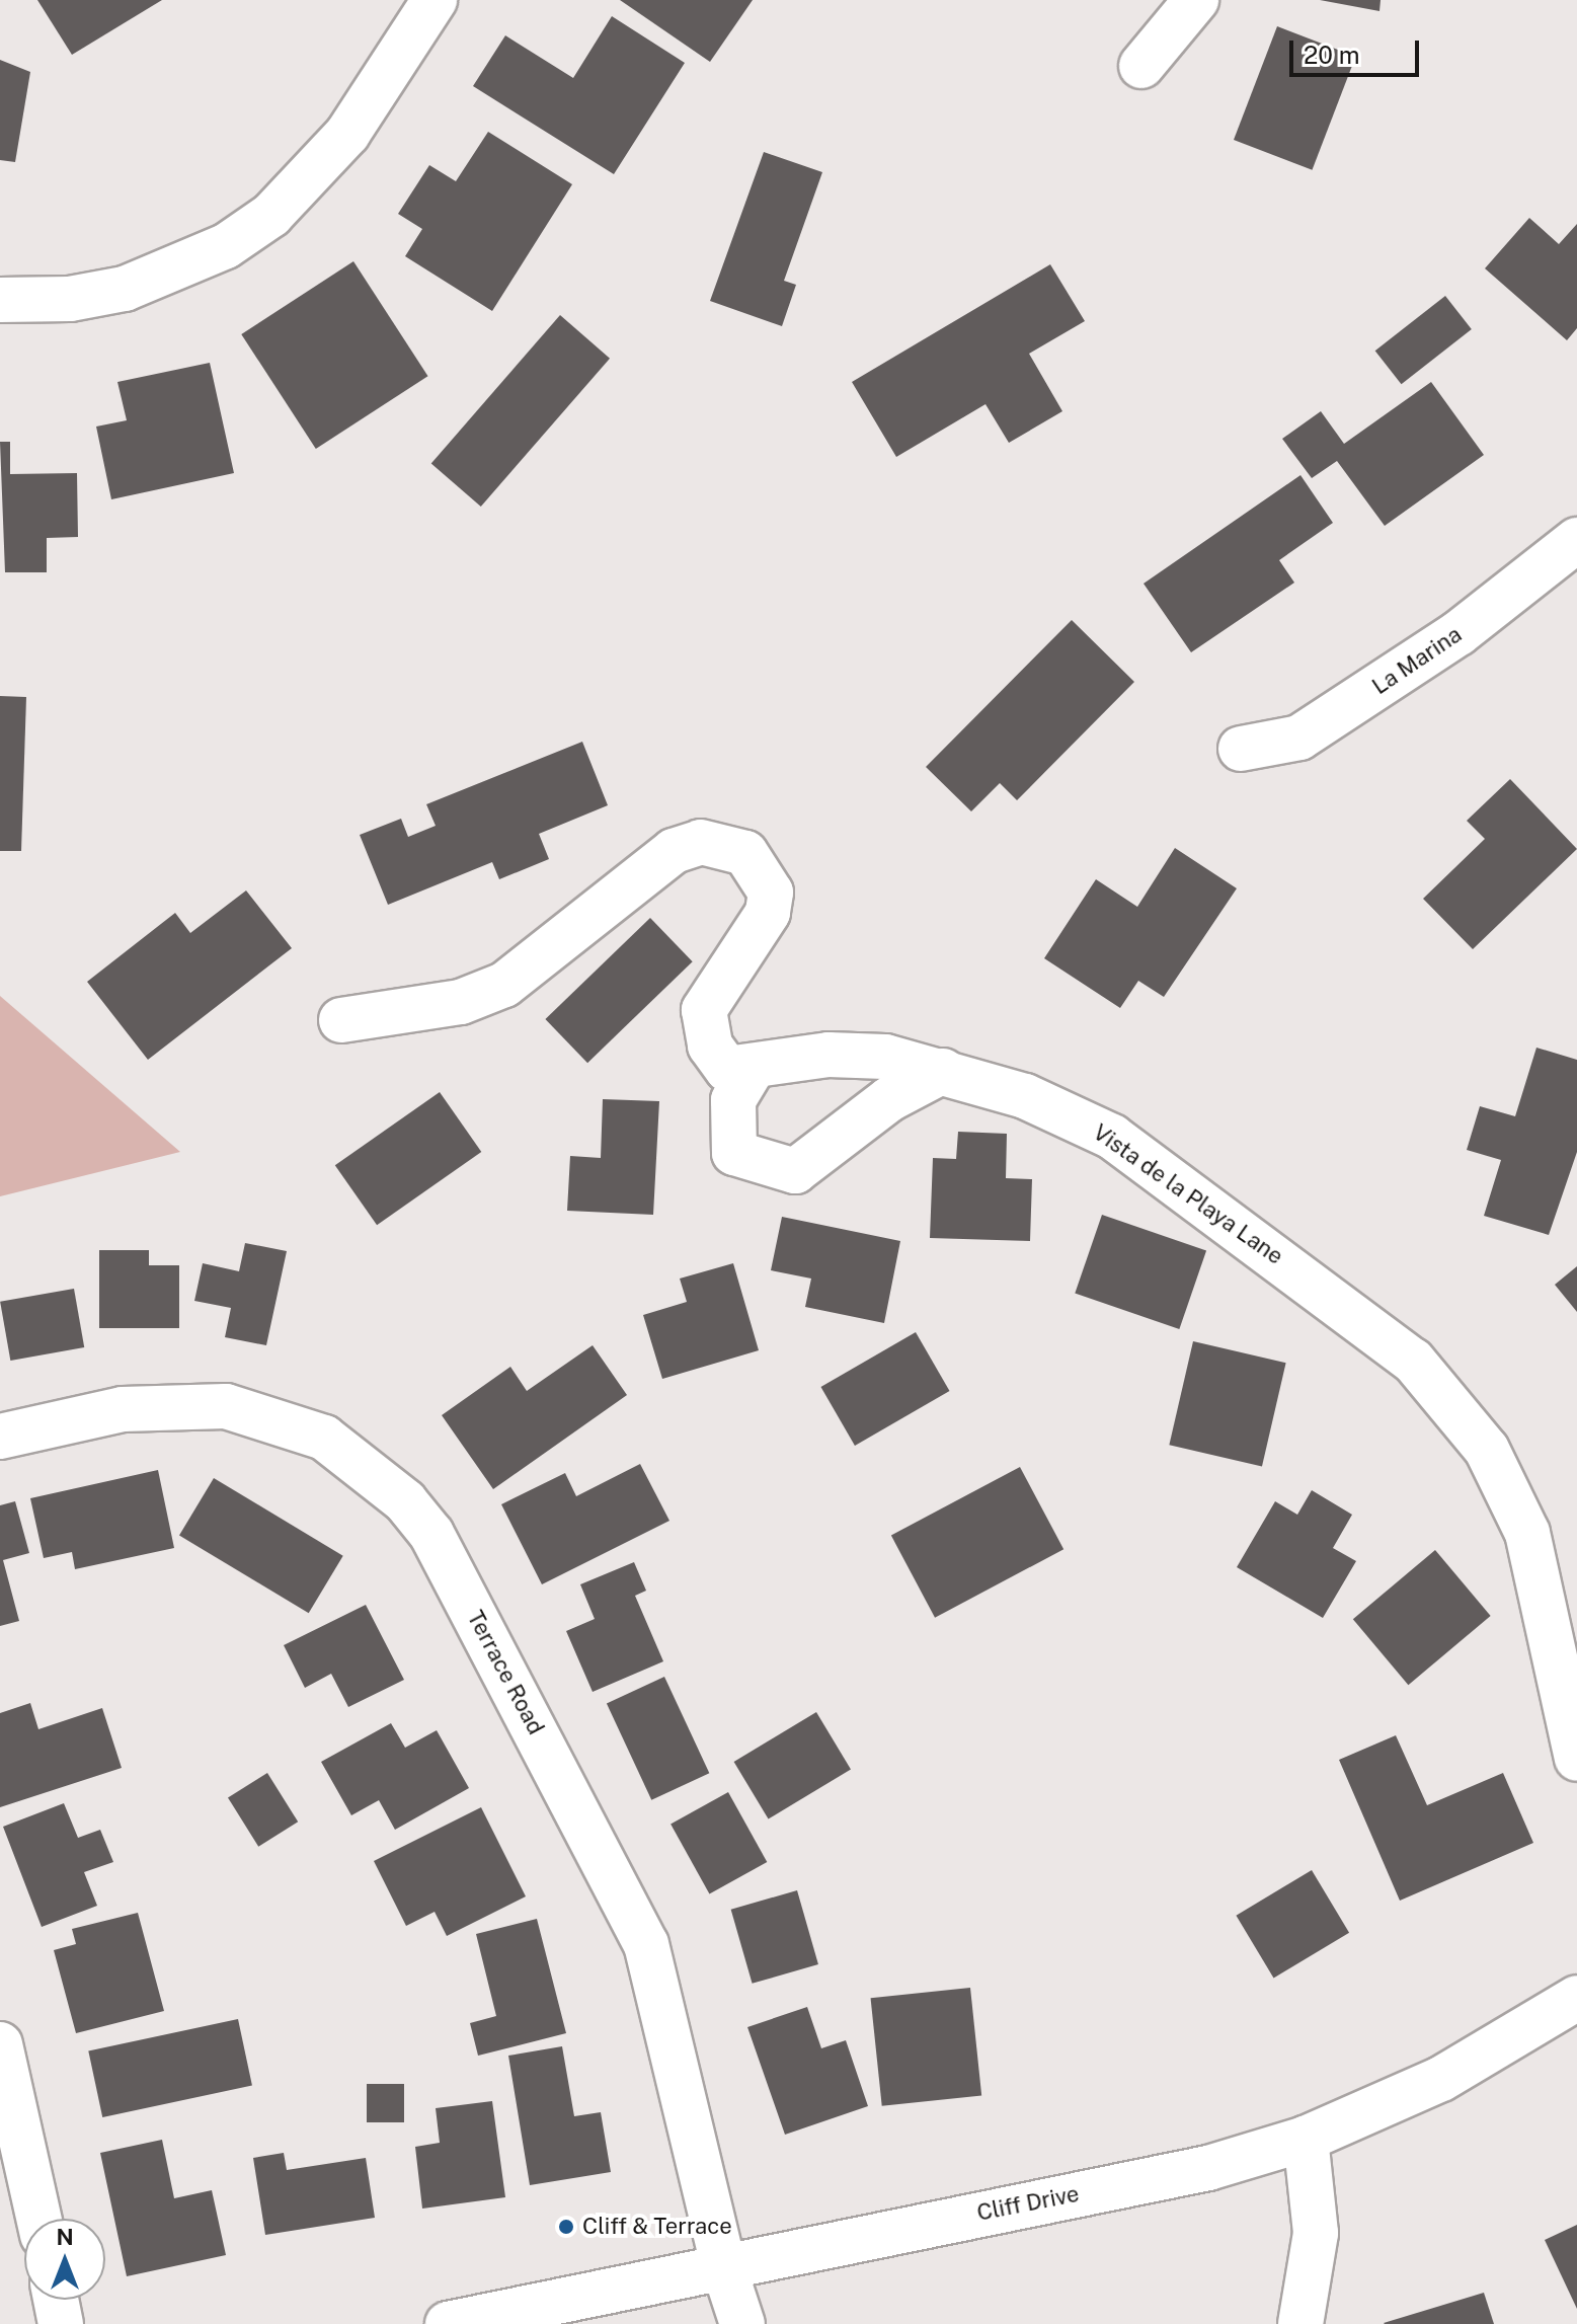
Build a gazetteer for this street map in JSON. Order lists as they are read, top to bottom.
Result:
{
  "streets": {
    "street": [
      "La Marina",
      "Vista de la Playa Lane",
      "Terrace Road",
      "Cliff Drive"
    ]
  },
  "crossings": [
    ["Terrace Road", "Cliff Drive"]
  ],
  "places": ["Cliff & Terrace"],
  "scale_bar": "20 m",
  "north": "top"
}
